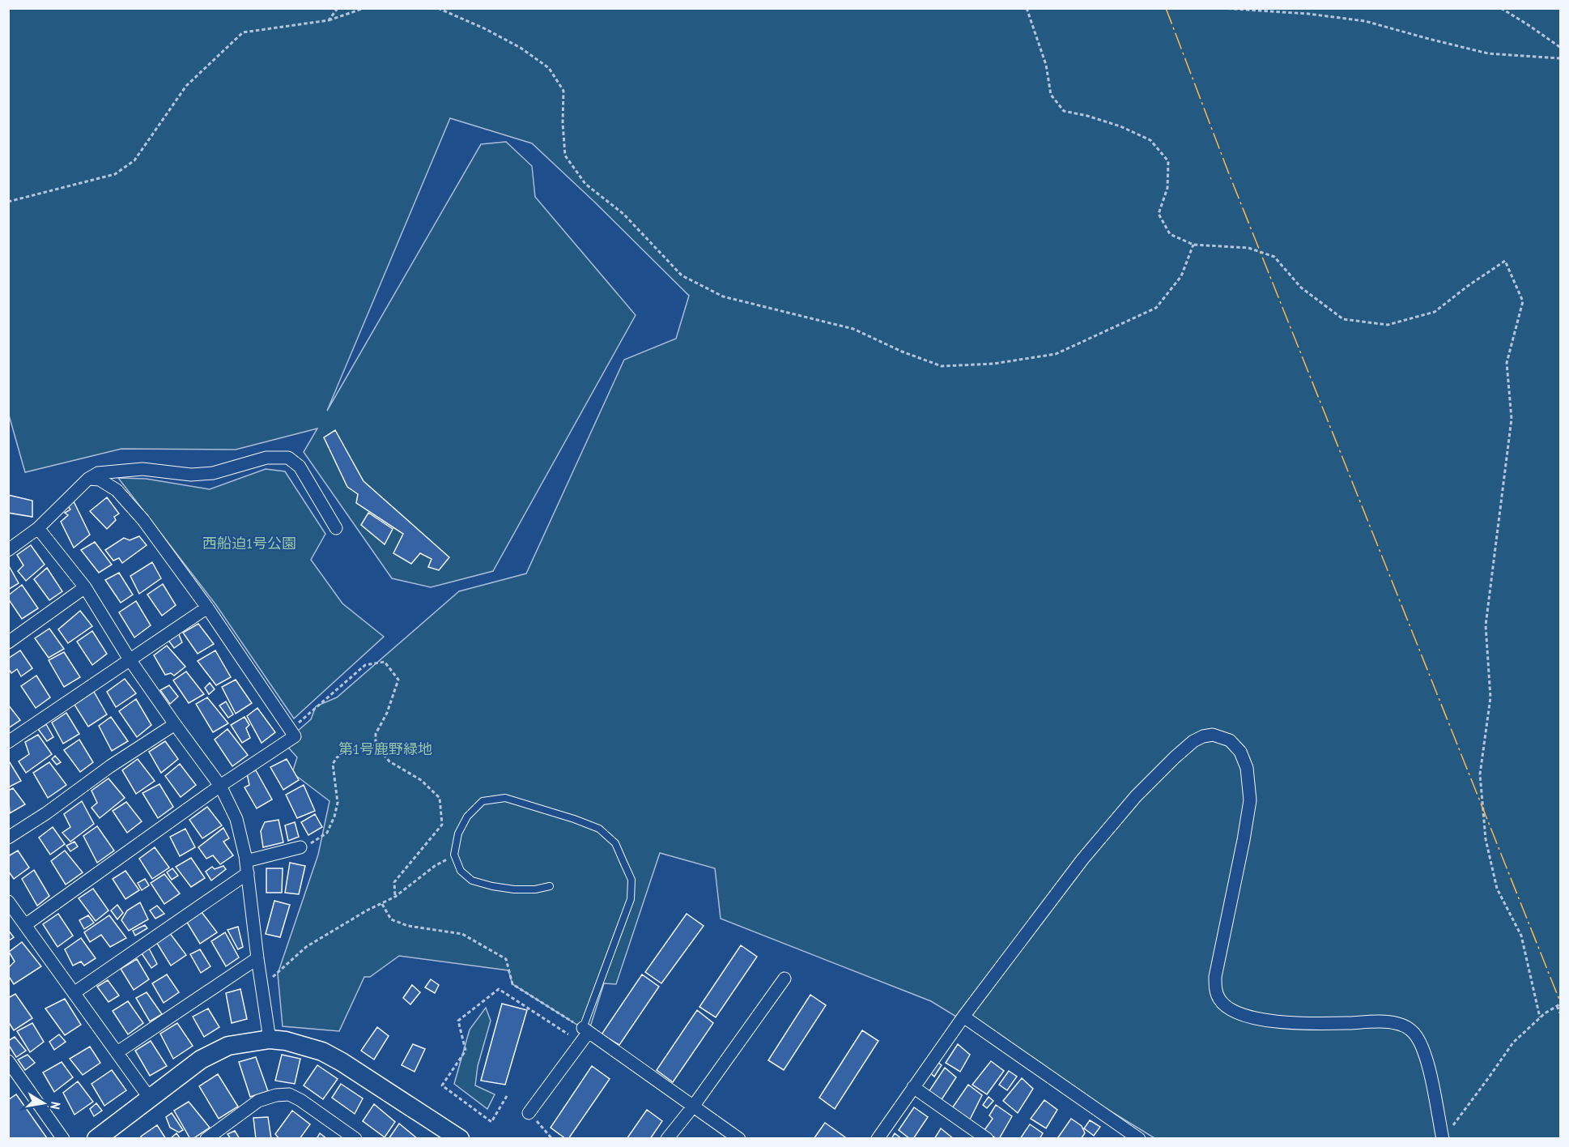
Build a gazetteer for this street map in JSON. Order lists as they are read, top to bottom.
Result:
{
  "parks": ["西船迫1号公園", "第1号鹿野緑地"],
  "north": "right"
}
